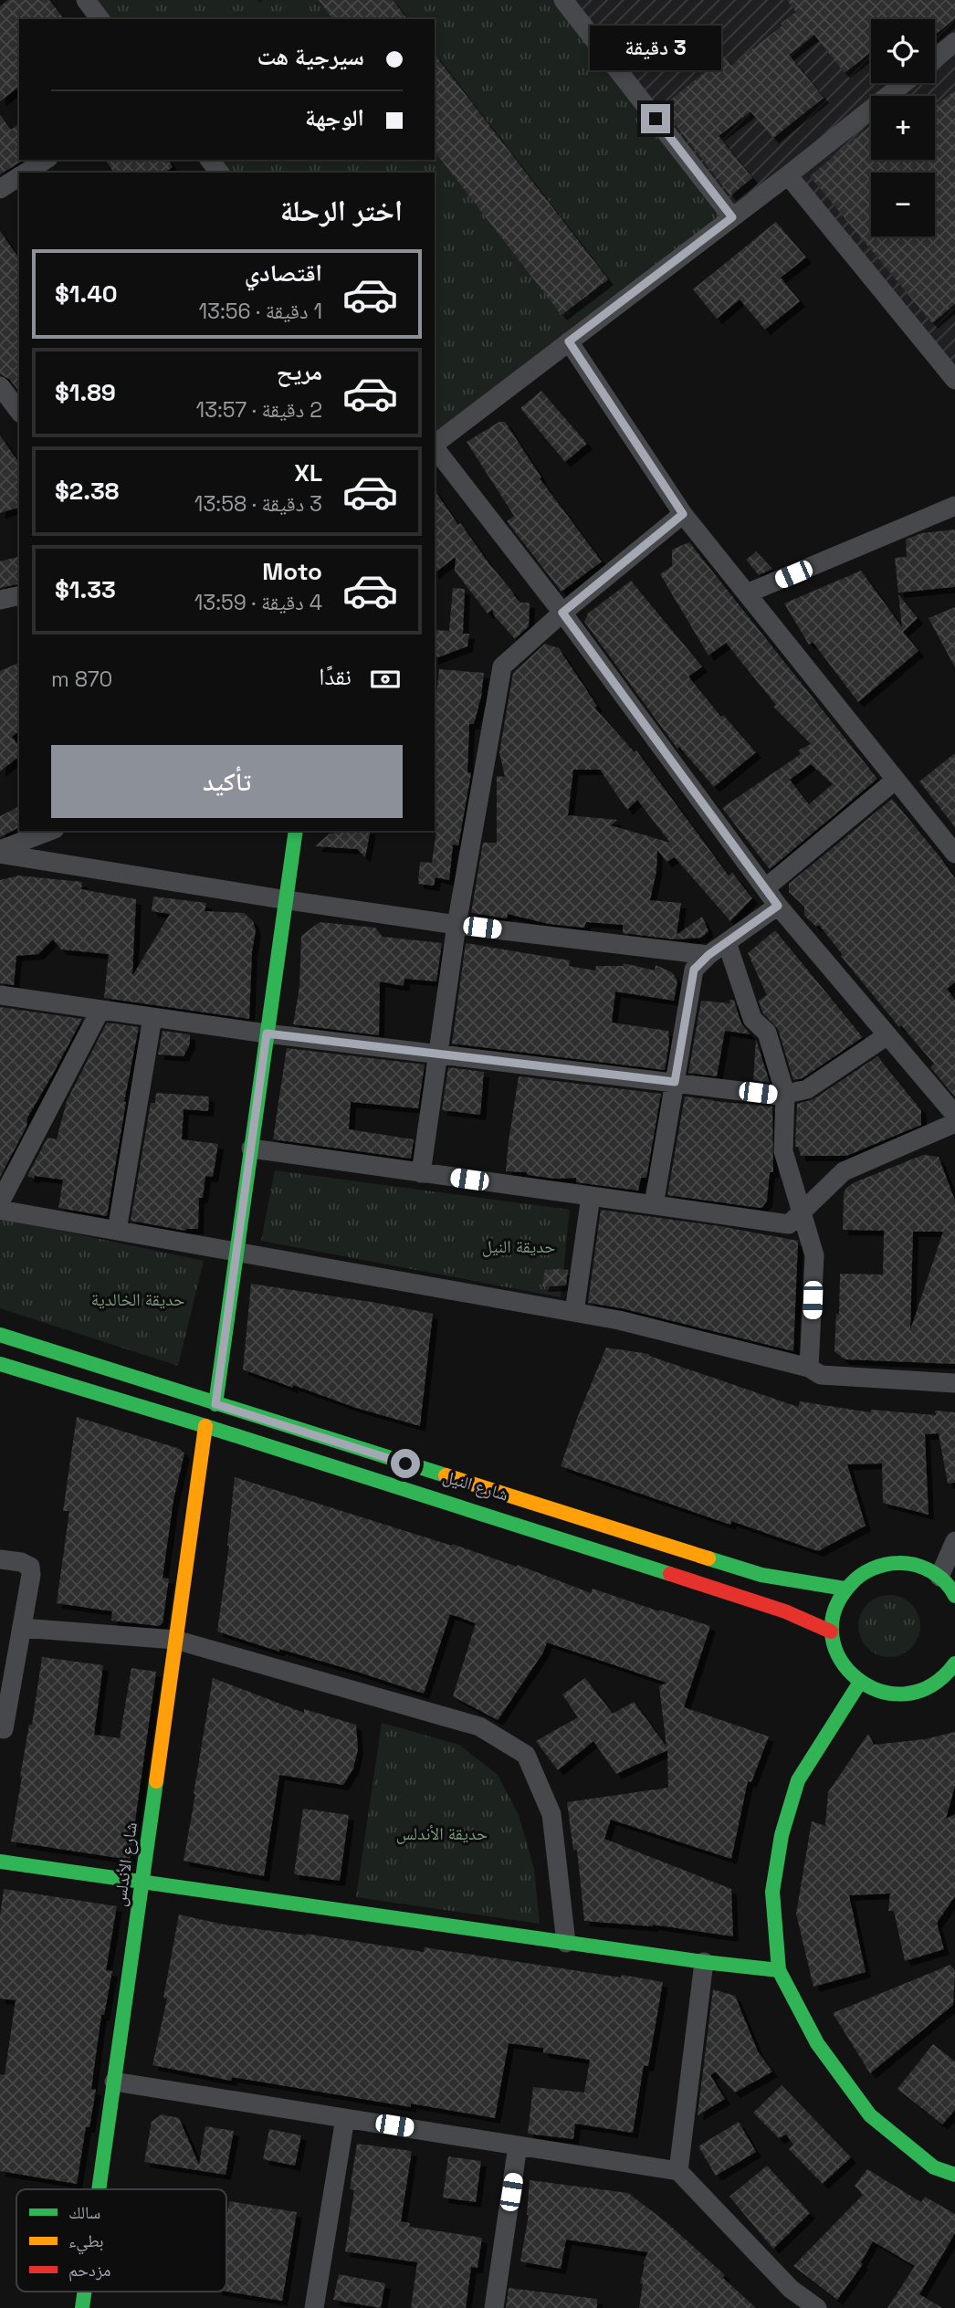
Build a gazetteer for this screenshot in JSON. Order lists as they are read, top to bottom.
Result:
{
  "streets": {
    "street": ["شارع النيل", "شارع الأندلس"]
  },
  "crossings": [
    ["شارع النيل", "شارع الأندلس"]
  ],
  "parks": ["حديقة النيل", "حديقة الخالدية", "حديقة الأندلس"],
  "legend": ["سالك", "بطيء", "مزدحم"],
  "page": {
    "map_buttons": ["+", "−"],
    "banner": ["سيرجية هت", "الوجهة"],
    "bubble": "3 دقيقة",
    "heading": "اختر الرحلة",
    "list": [
      {
        "name": "اقتصادي",
        "note": "1 دقيقة · 13:56",
        "value": "$1.40"
      },
      {
        "name": "مريح",
        "note": "2 دقيقة · 13:57",
        "value": "$1.89"
      },
      {
        "name": "XL",
        "note": "3 دقيقة · 13:58",
        "value": "$2.38"
      },
      {
        "name": "Moto",
        "note": "4 دقيقة · 13:59",
        "value": "$1.33"
      }
    ],
    "pay": ["نقدًا", "870 m"],
    "buttons": "تأكيد"
  }
}
